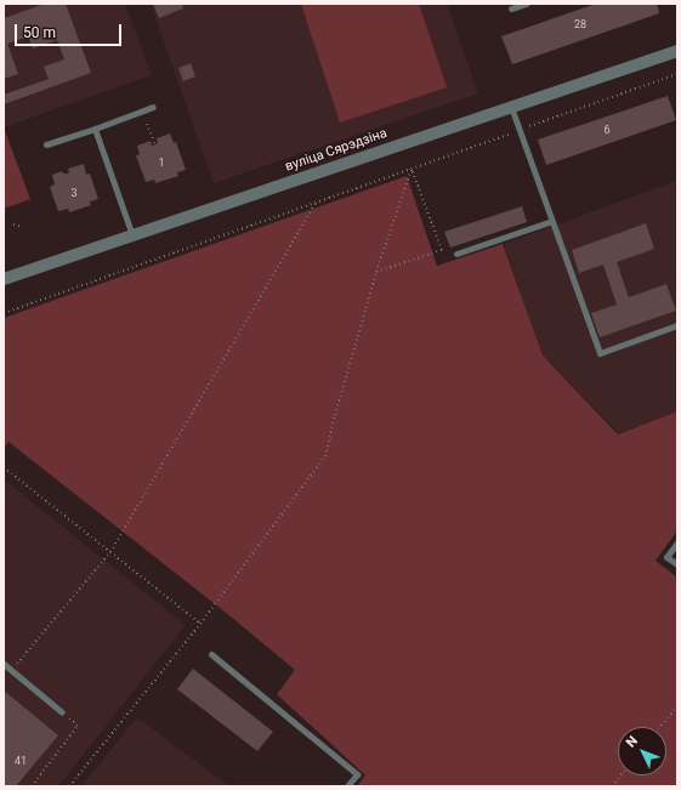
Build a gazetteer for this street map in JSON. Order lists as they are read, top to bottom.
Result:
{
  "streets": {
    "street": ["вуліца Сярэдзіна"]
  },
  "house_numbers": [
    "28",
    "6",
    "1",
    "3",
    "41"
  ],
  "scale_bar": "50 m",
  "north": "top left"
}
